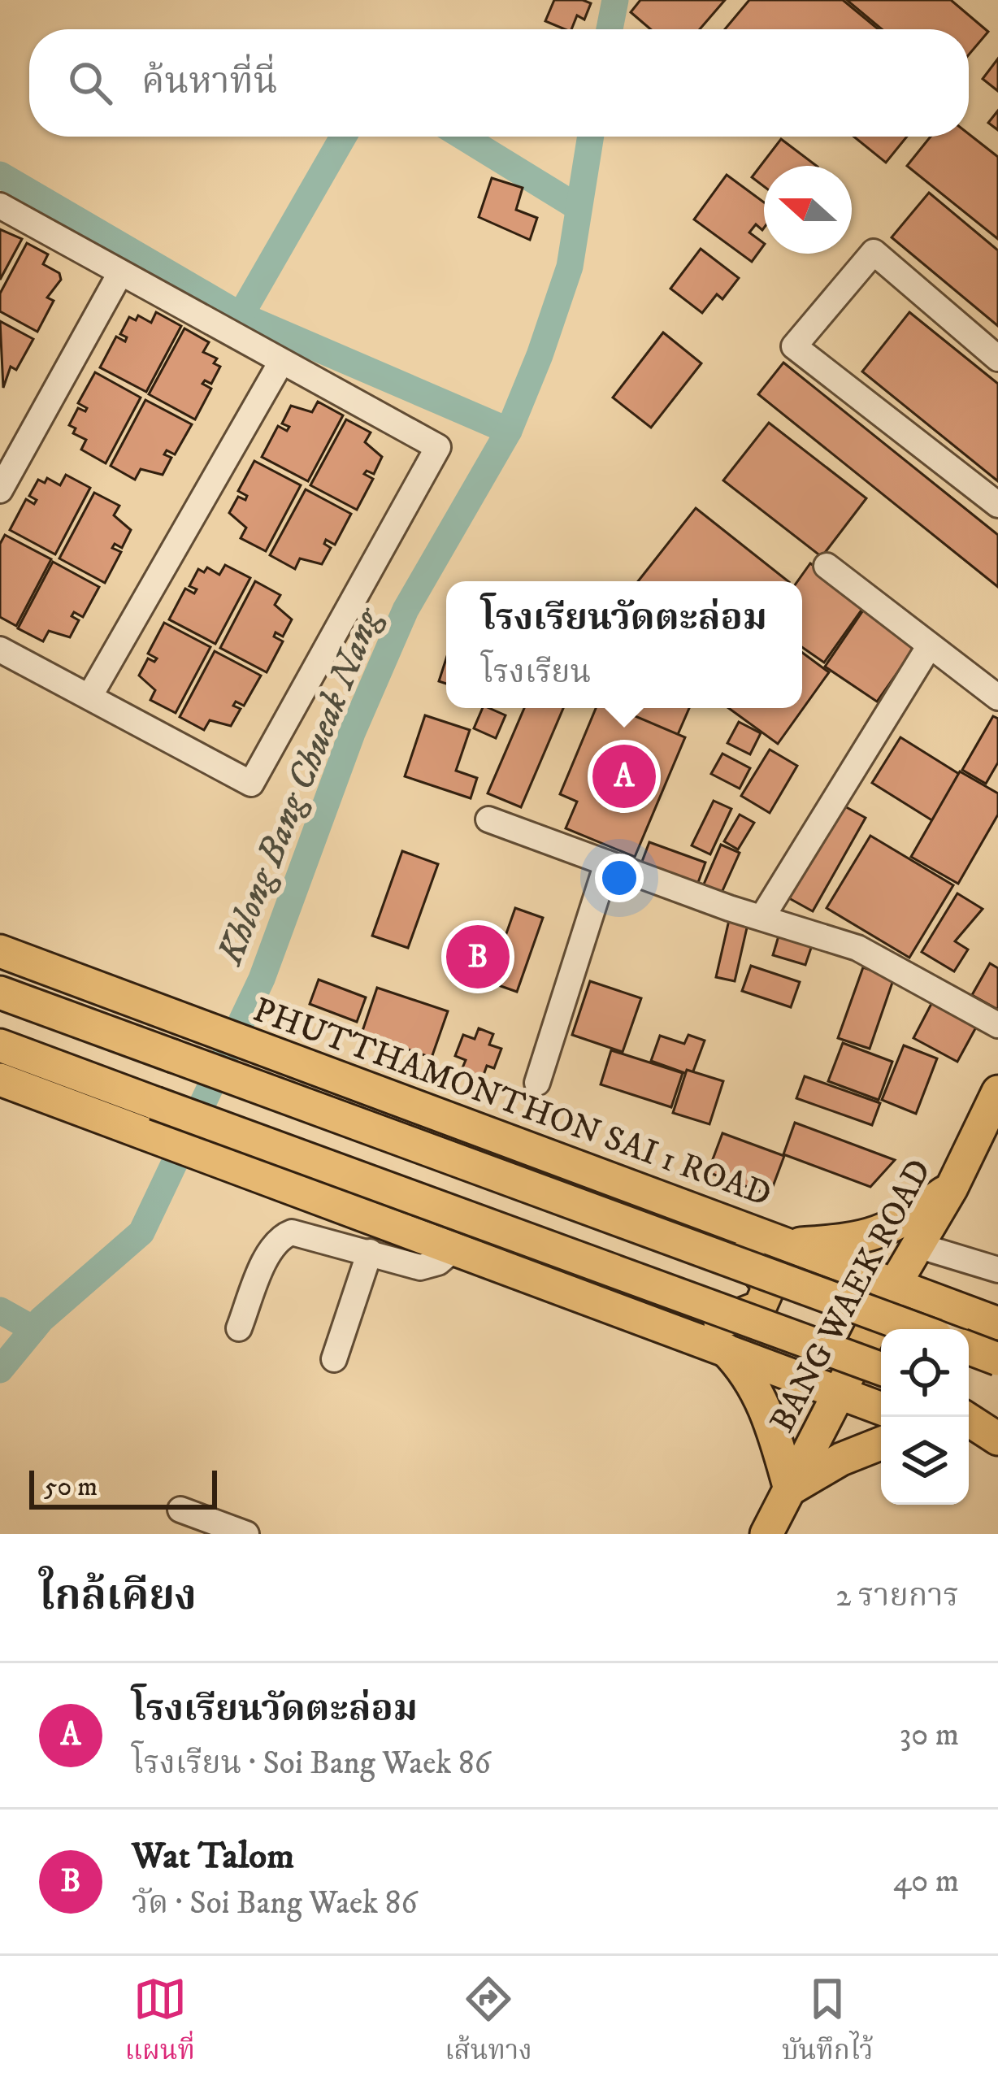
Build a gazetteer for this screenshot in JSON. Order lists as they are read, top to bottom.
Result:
{
  "streets": {
    "main road": ["PHUTTHAMONTHON SAI 1 ROAD", "BANG WAEK ROAD"]
  },
  "crossings": [
    ["PHUTTHAMONTHON SAI 1 ROAD", "BANG WAEK ROAD"]
  ],
  "water": ["Khlong Bang Chueak Nang"],
  "scale_bar": "50 m",
  "north": "left",
  "page": {
    "search": "ค้นหาที่นี่",
    "popup": ["โรงเรียนวัดตะล่อม", "โรงเรียน"],
    "pins": ["A", "B"],
    "scale": "50 m",
    "heading": ["ใกล้เคียง", "2 รายการ"],
    "list": [
      {
        "mark": "A",
        "name": "โรงเรียนวัดตะล่อม",
        "note": "โรงเรียน · Soi Bang Waek 86",
        "value": "30 m"
      },
      {
        "mark": "B",
        "name": "Wat Talom",
        "note": "วัด · Soi Bang Waek 86",
        "value": "40 m"
      }
    ],
    "nav": ["แผนที่", "เส้นทาง", "บันทึกไว้"]
  }
}
